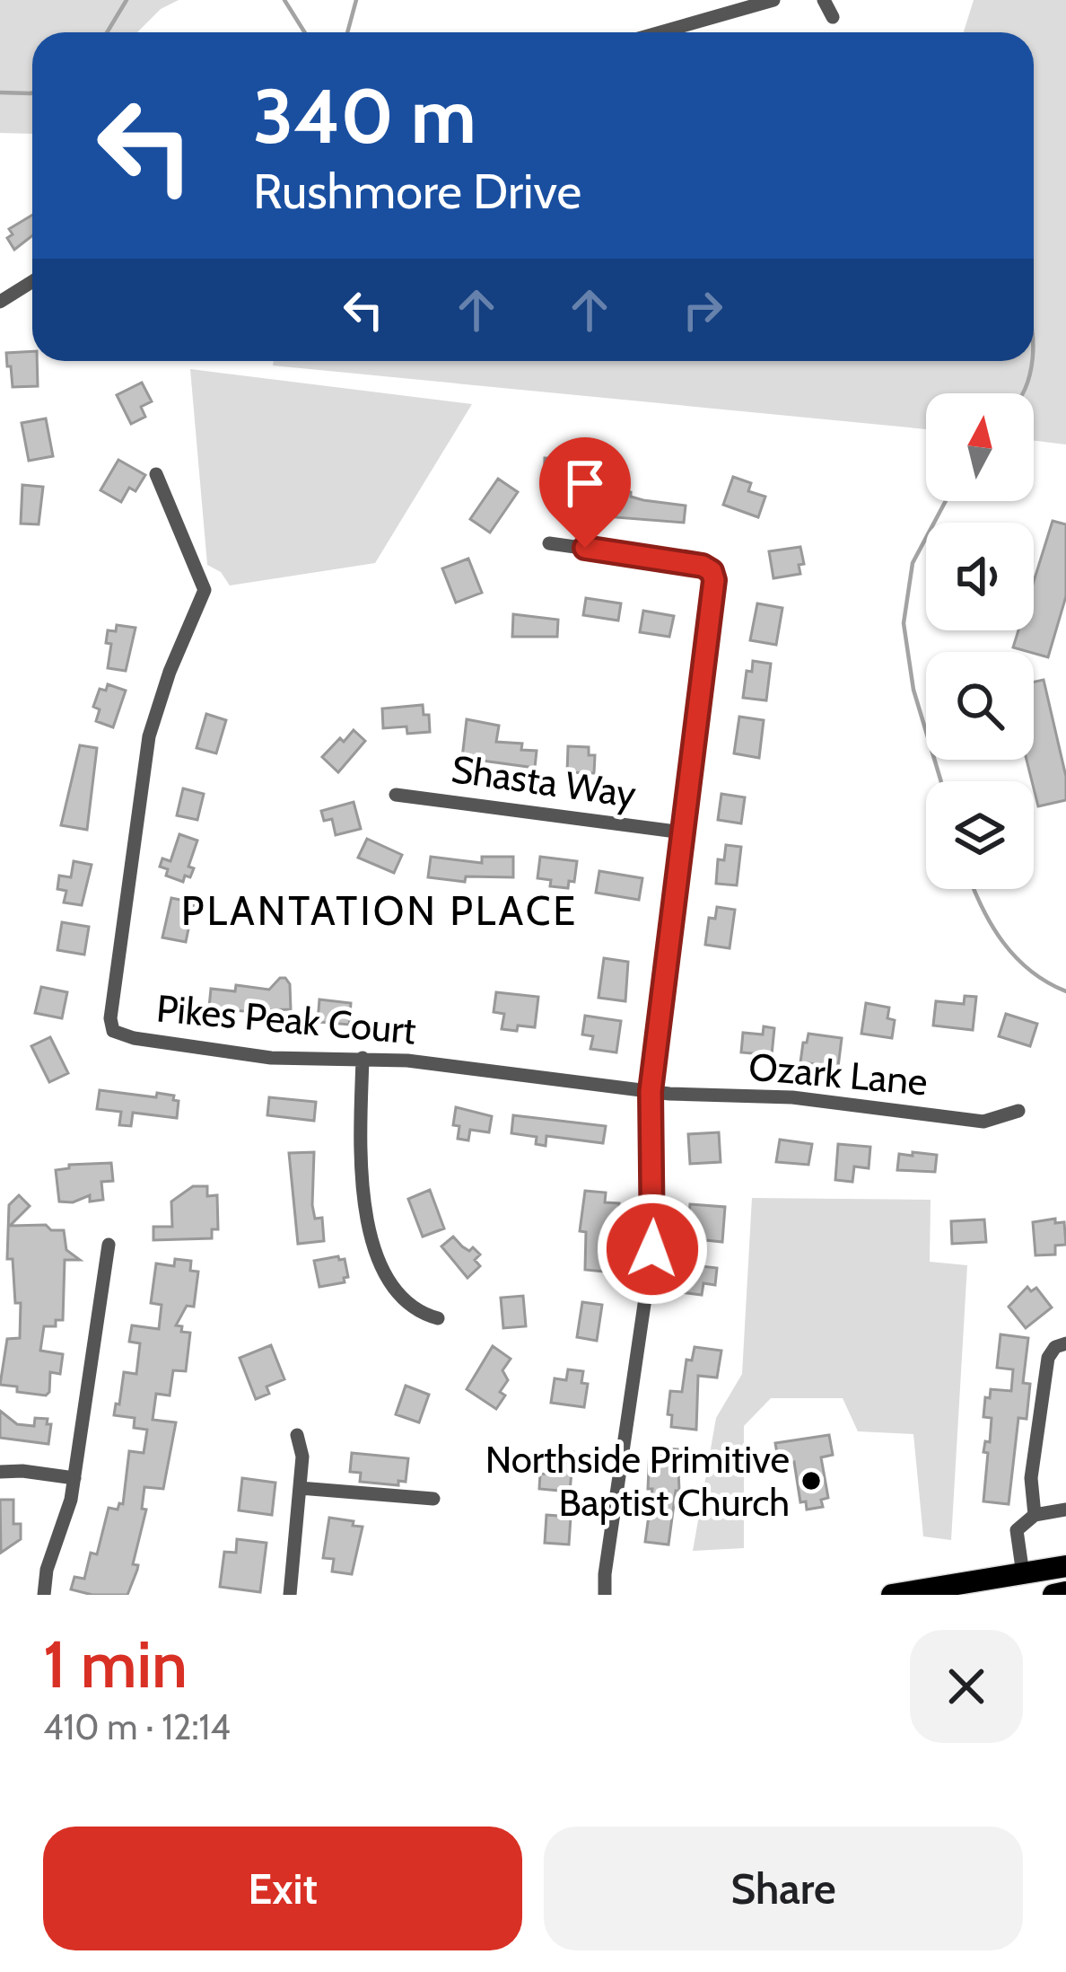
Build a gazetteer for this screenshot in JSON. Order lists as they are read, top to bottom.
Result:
{
  "streets": {
    "street": ["Shasta Way", "Pikes Peak Court", "Ozark Lane"]
  },
  "crossings": [
    ["Pikes Peak Court", "Ozark Lane"]
  ],
  "districts": ["PLANTATION PLACE"],
  "places": ["Northside Primitive Baptist Church"],
  "north": "top",
  "page": {
    "turn": ["340 m", "Rushmore Drive"],
    "heading": ["1 min", "410 m · 12:14"],
    "buttons": ["Exit", "Share"]
  }
}
